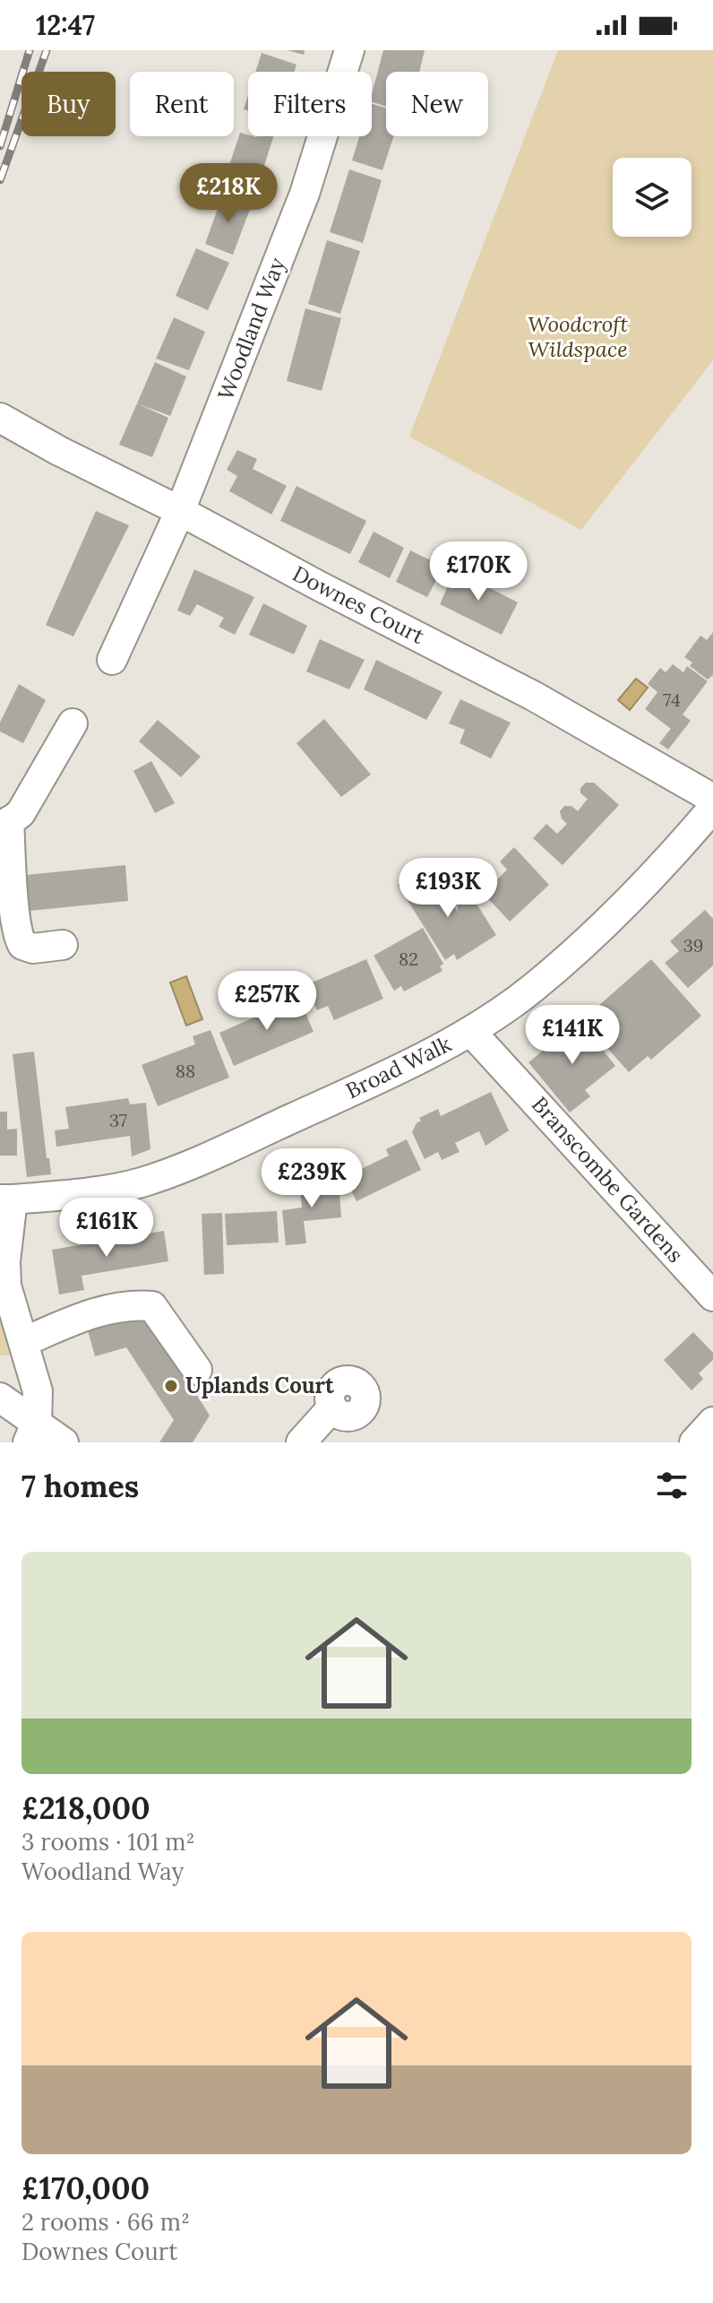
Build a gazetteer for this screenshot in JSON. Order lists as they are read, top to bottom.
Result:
{
  "streets": {
    "street": [
      "Woodland Way",
      "Downes Court",
      "Broad Walk",
      "Branscombe Gardens"
    ]
  },
  "crossings": [
    ["Woodland Way", "Downes Court"],
    ["Broad Walk", "Branscombe Gardens"]
  ],
  "parks": ["Woodcroft Wildspace"],
  "places": ["Uplands Court"],
  "house_numbers": [
    "74",
    "39",
    "82",
    "88",
    "37"
  ],
  "page": {
    "status": "12:47",
    "chip": [
      "Buy",
      "Rent",
      "Filters",
      "New"
    ],
    "price": [
      "£218K",
      "£170K",
      "£193K",
      "£257K",
      "£141K",
      "£239K",
      "£161K"
    ],
    "heading": "7 homes",
    "list": [
      {
        "name": "£218,000",
        "note": "3 rooms · 101 m² · Woodland Way"
      },
      {
        "name": "£170,000",
        "note": "2 rooms · 66 m² · Downes Court"
      }
    ]
  }
}
